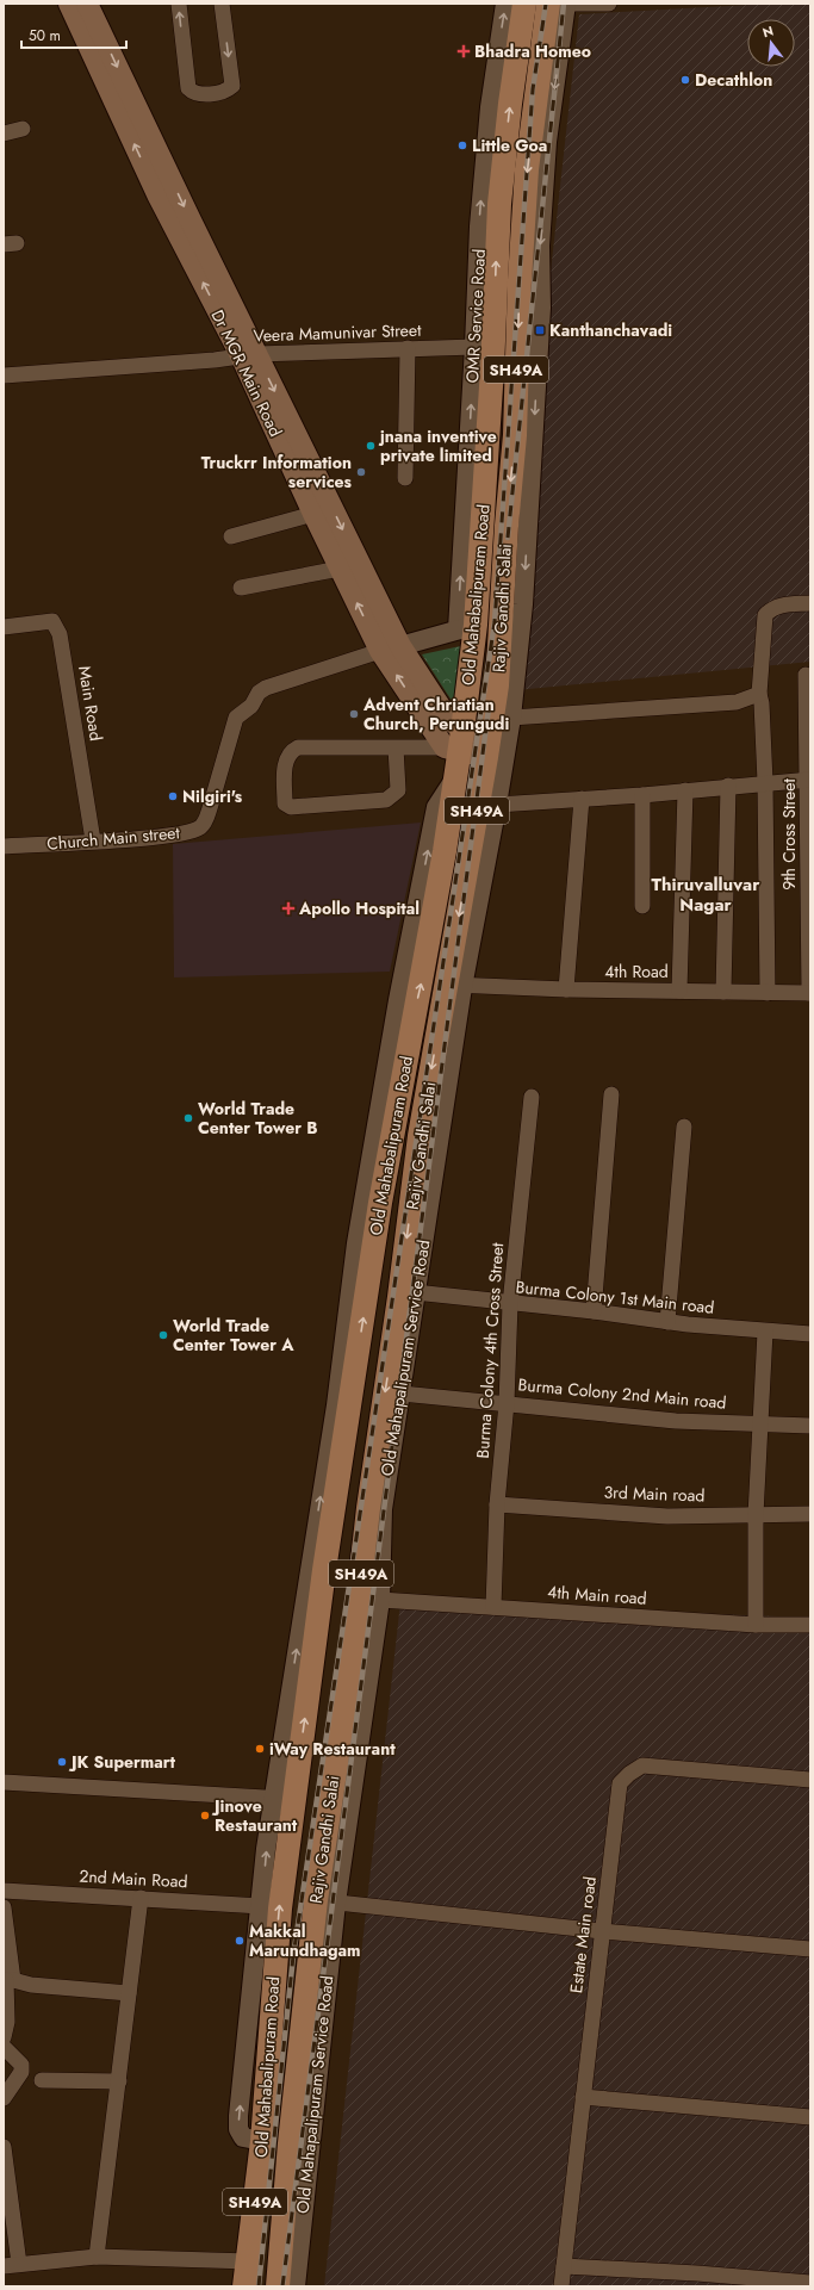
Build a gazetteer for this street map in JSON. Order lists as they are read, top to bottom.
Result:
{
  "streets": {
    "main road": [
      "SH49A",
      "Dr MGR Main Road",
      "Old Mahabalipuram Road",
      "Rajiv Gandhi Salai"
    ],
    "street": [
      "OMR Service Road",
      "Veera Mamunivar Street",
      "Main Road",
      "9th Cross Street",
      "Church Main street",
      "4th Road",
      "Burma Colony 1st Main road",
      "Burma Colony 4th Cross Street",
      "Old Mahapalipuram Service Road",
      "Burma Colony 2nd Main road",
      "3rd Main road",
      "4th Main road",
      "2nd Main Road",
      "Estate Main road"
    ]
  },
  "crossings": [
    ["OMR Service Road", "Veera Mamunivar Street"],
    ["OMR Service Road", "Old Mahabalipuram Road"],
    ["OMR Service Road", "Church Main street"],
    ["Veera Mamunivar Street", "Dr MGR Main Road"],
    ["Dr MGR Main Road", "Old Mahabalipuram Road"],
    ["Dr MGR Main Road", "Church Main street"],
    ["Old Mahabalipuram Road", "Church Main street"],
    ["Rajiv Gandhi Salai", "4th Road"],
    ["Rajiv Gandhi Salai", "Old Mahapalipuram Service Road"],
    ["Main Road", "Church Main street"],
    ["9th Cross Street", "4th Road"],
    ["4th Road", "Old Mahapalipuram Service Road"],
    ["Burma Colony 1st Main road", "Burma Colony 4th Cross Street"],
    ["Burma Colony 1st Main road", "Old Mahapalipuram Service Road"],
    ["Burma Colony 4th Cross Street", "Burma Colony 2nd Main road"],
    ["Burma Colony 4th Cross Street", "3rd Main road"],
    ["Burma Colony 4th Cross Street", "4th Main road"],
    ["Old Mahapalipuram Service Road", "Burma Colony 2nd Main road"],
    ["Old Mahapalipuram Service Road", "4th Main road"]
  ],
  "one_way": ["OMR Service Road", "Old Mahabalipuram Road", "Rajiv Gandhi Salai"],
  "districts": ["Thiruvalluvar Nagar"],
  "places": {
    "health": ["Bhadra Homeo", "Apollo Hospital"],
    "other": [
      "Decathlon",
      "Little Goa",
      "jnana inventive private limited",
      "Truckrr Information services",
      "Advent Chriatian Church, Perungudi",
      "Nilgiri's",
      "World Trade Center Tower B",
      "World Trade Center Tower A",
      "iWay Restaurant",
      "JK Supermart",
      "Jinove Restaurant",
      "Makkal Marundhagam"
    ],
    "transit": ["Kanthanchavadi"]
  },
  "scale_bar": "50 m",
  "north": "top"
}
